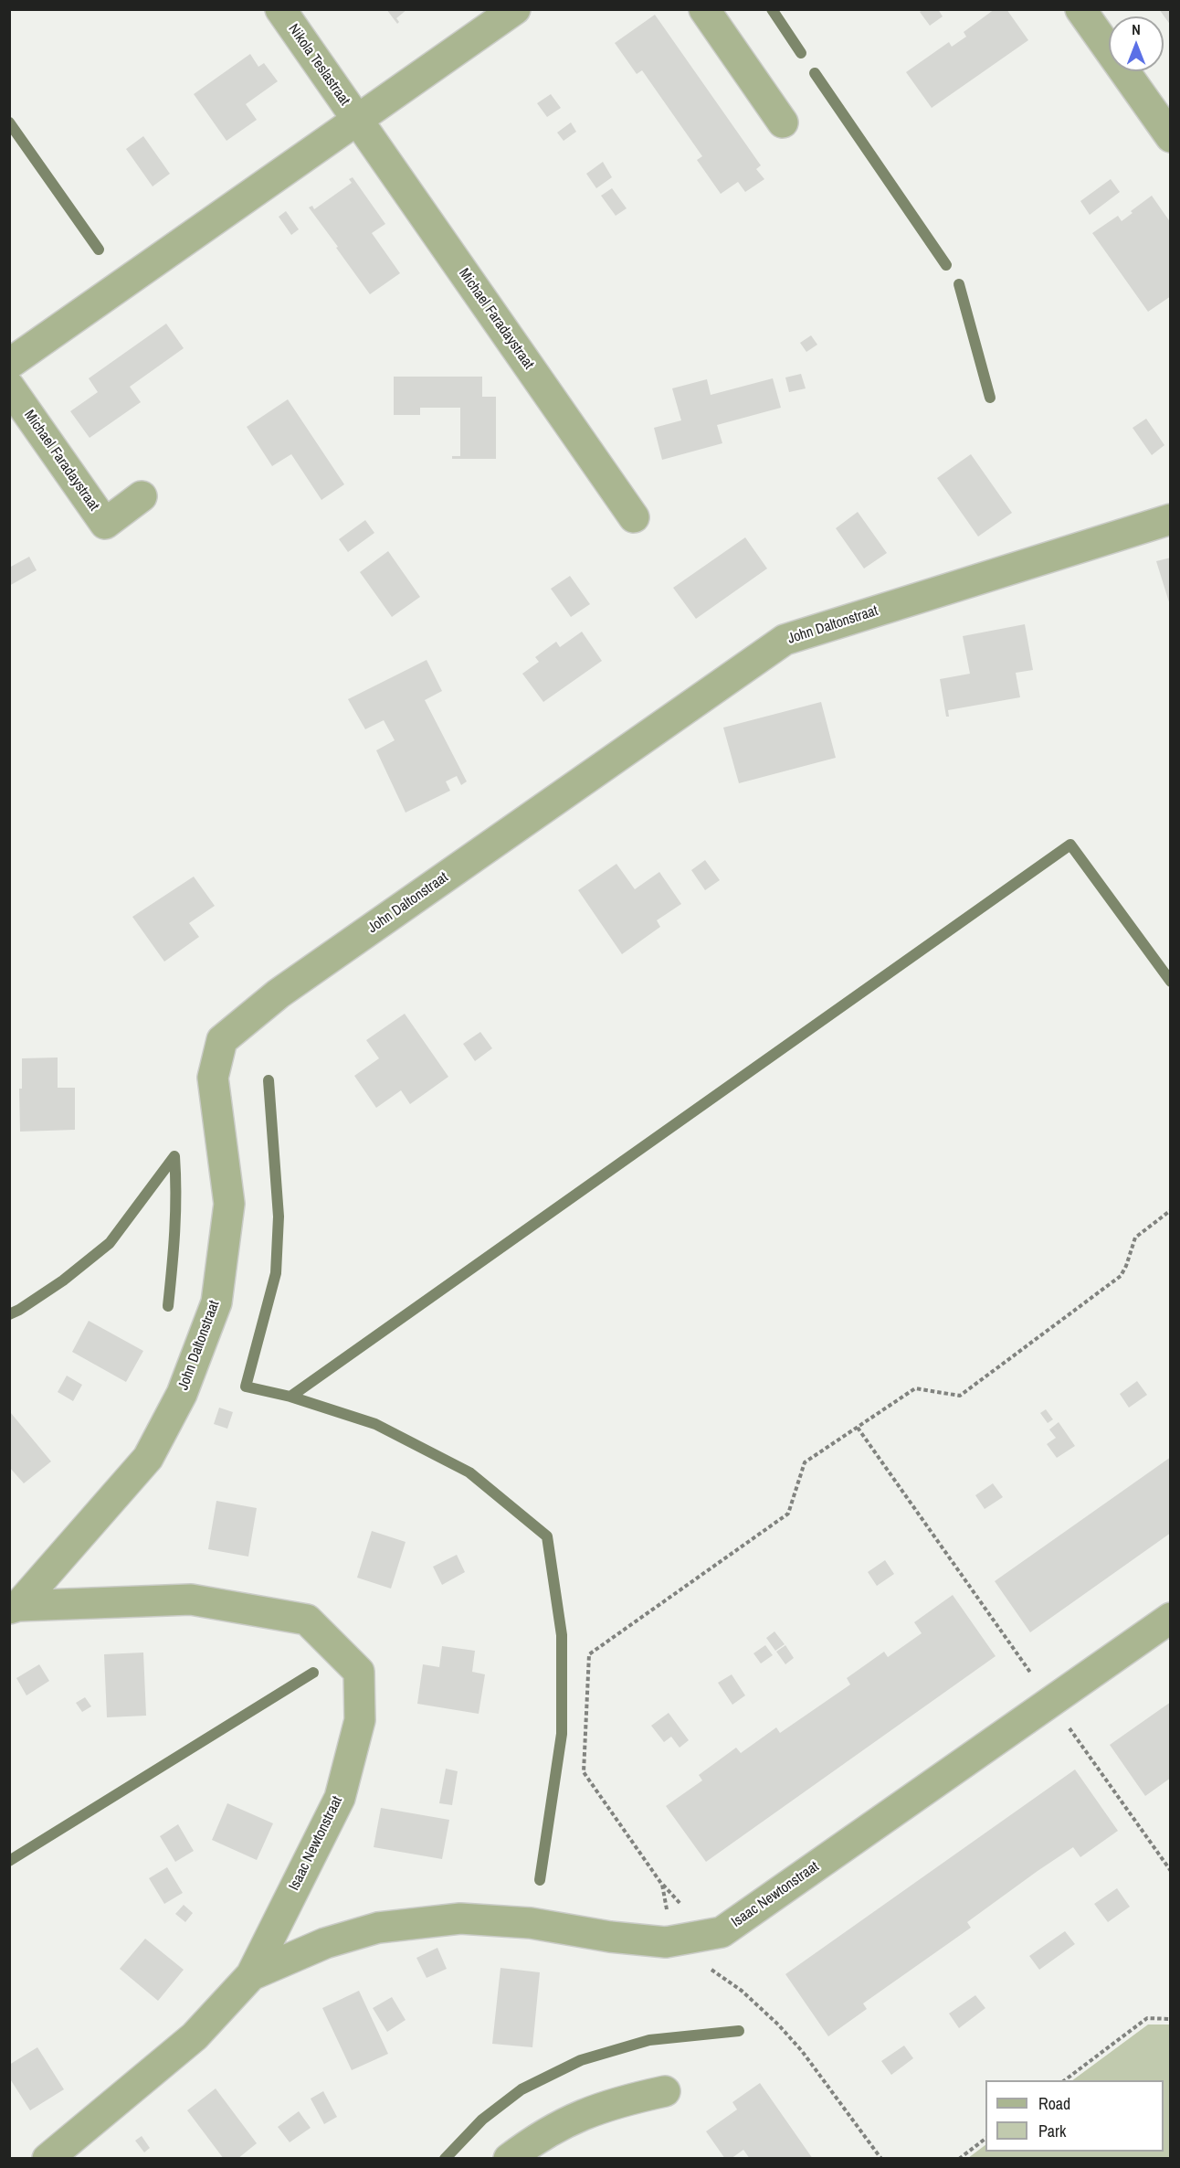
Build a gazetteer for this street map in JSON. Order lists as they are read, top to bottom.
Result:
{
  "streets": {
    "street": [
      "Nikola Teslastraat",
      "Michael Faradaystraat",
      "John Daltonstraat",
      "Isaac Newtonstraat"
    ]
  },
  "crossings": [
    ["Nikola Teslastraat", "Michael Faradaystraat"],
    ["John Daltonstraat", "Isaac Newtonstraat"]
  ],
  "legend": ["Road", "Park"],
  "north": "top"
}
